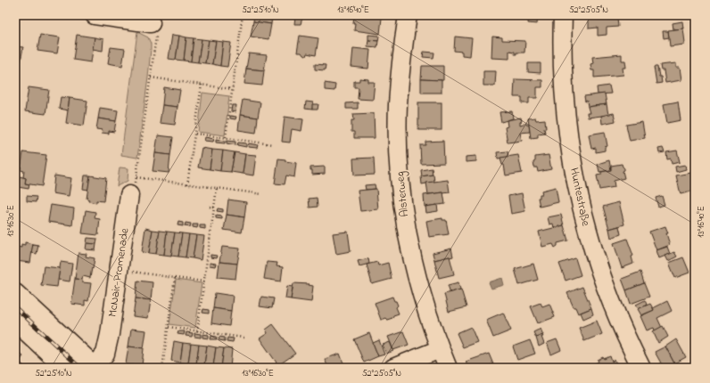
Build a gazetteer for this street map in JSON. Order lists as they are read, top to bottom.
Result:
{
  "streets": {
    "street": ["Alsterweg", "Huntestraße", "McNair-Promenade"]
  },
  "coordinates": [
    "52°25'10\"N",
    "13°16'40\"E",
    "52°25'05\"N",
    "13°16'30\"E"
  ]
}
